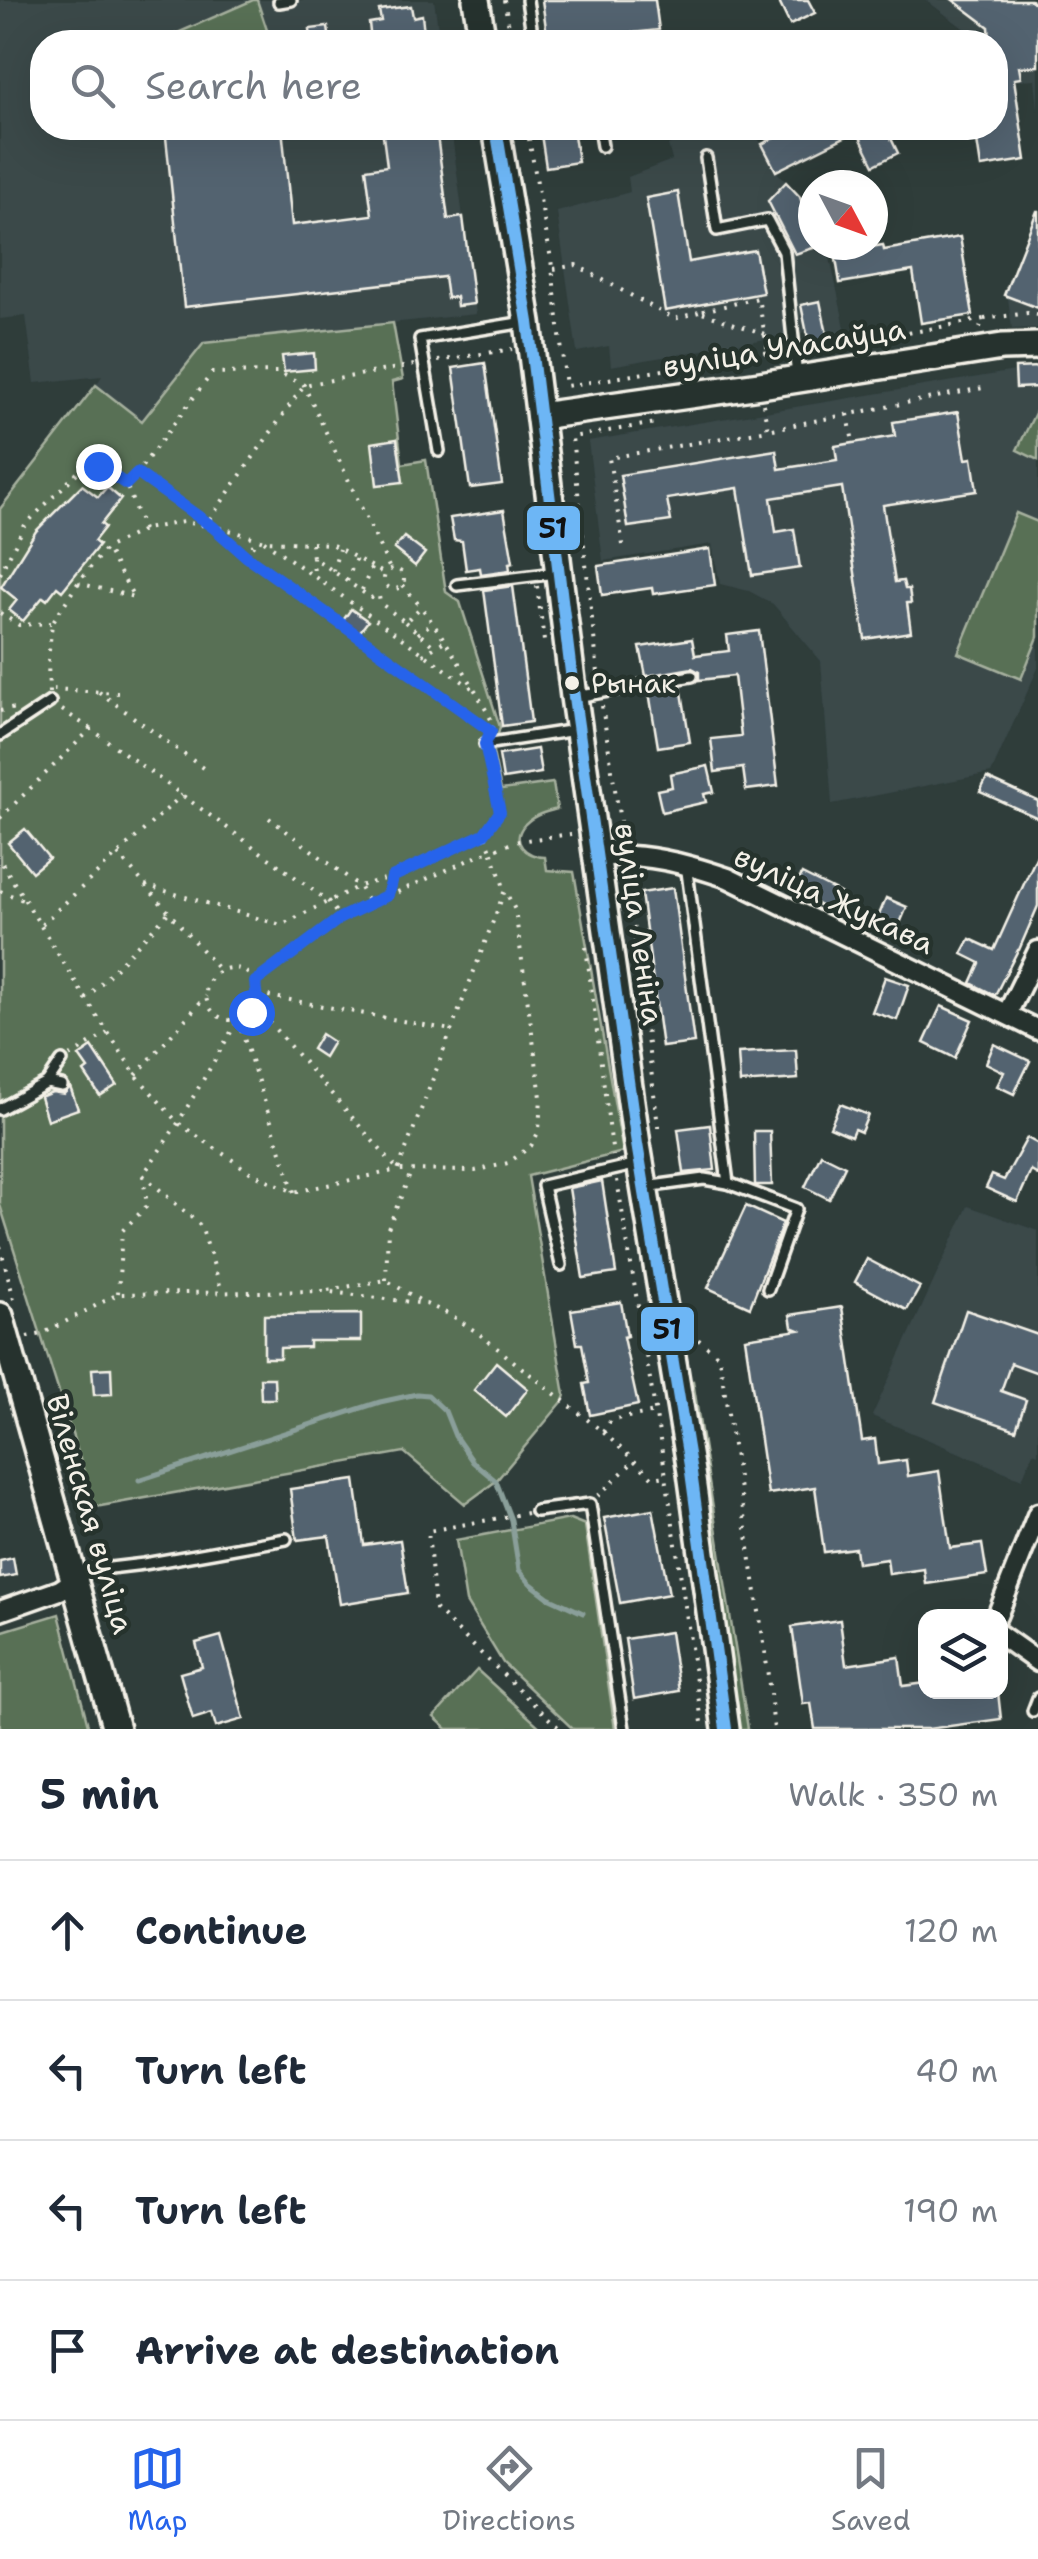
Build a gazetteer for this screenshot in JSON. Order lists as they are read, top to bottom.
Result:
{
  "streets": {
    "main road": ["вуліца Уласаўца", "вуліца Леніна", "Віленская вуліца"],
    "street": ["вуліца Жукава"]
  },
  "crossings": [
    ["вуліца Уласаўца", "вуліца Леніна"],
    ["вуліца Жукава", "вуліца Леніна"]
  ],
  "places": ["Рынак"],
  "lines": ["transit line 51"],
  "north": "bottom right",
  "page": {
    "search": "Search here",
    "heading": ["5 min", "Walk · 350 m"],
    "list": [
      ["Continue", "120 m"],
      ["Turn left", "40 m"],
      ["Turn left", "190 m"],
      "Arrive at destination"
    ],
    "nav": ["Map", "Directions", "Saved"]
  }
}
